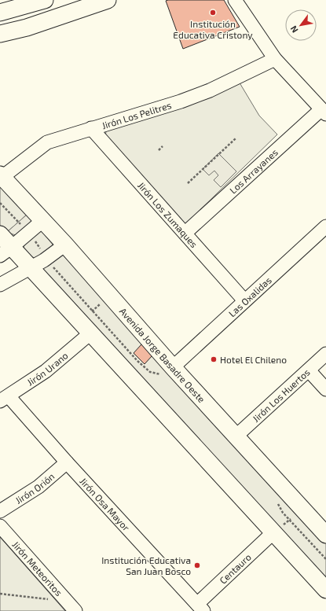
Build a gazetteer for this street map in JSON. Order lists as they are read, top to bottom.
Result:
{
  "streets": {
    "main road": ["Avenida Jorge Basadre Oeste"],
    "street": [
      "Jirón Los Pelitres",
      "Los Arrayanes",
      "Jirón Los Zumaques",
      "Las Oxalidas",
      "Jirón Urano",
      "Jirón Los Huertos",
      "Jirón Orión",
      "Jirón Osa Mayor",
      "Jirón Meteoritos",
      "Centauro"
    ]
  },
  "crossings": [
    ["Jirón Los Pelitres", "Jirón Los Zumaques"],
    ["Jirón Los Pelitres", "Avenida Jorge Basadre Oeste"],
    ["Los Arrayanes", "Jirón Los Zumaques"],
    ["Jirón Los Zumaques", "Las Oxalidas"],
    ["Las Oxalidas", "Avenida Jorge Basadre Oeste"],
    ["Avenida Jorge Basadre Oeste", "Jirón Los Huertos"],
    ["Jirón Urano", "Jirón Osa Mayor"],
    ["Jirón Orión", "Jirón Osa Mayor"],
    ["Jirón Osa Mayor", "Centauro"]
  ],
  "places": ["Institución Educativa Cristony", "Hotel El Chileno", "Institución Educativa San Juan Bosco"],
  "north": "bottom left"
}
